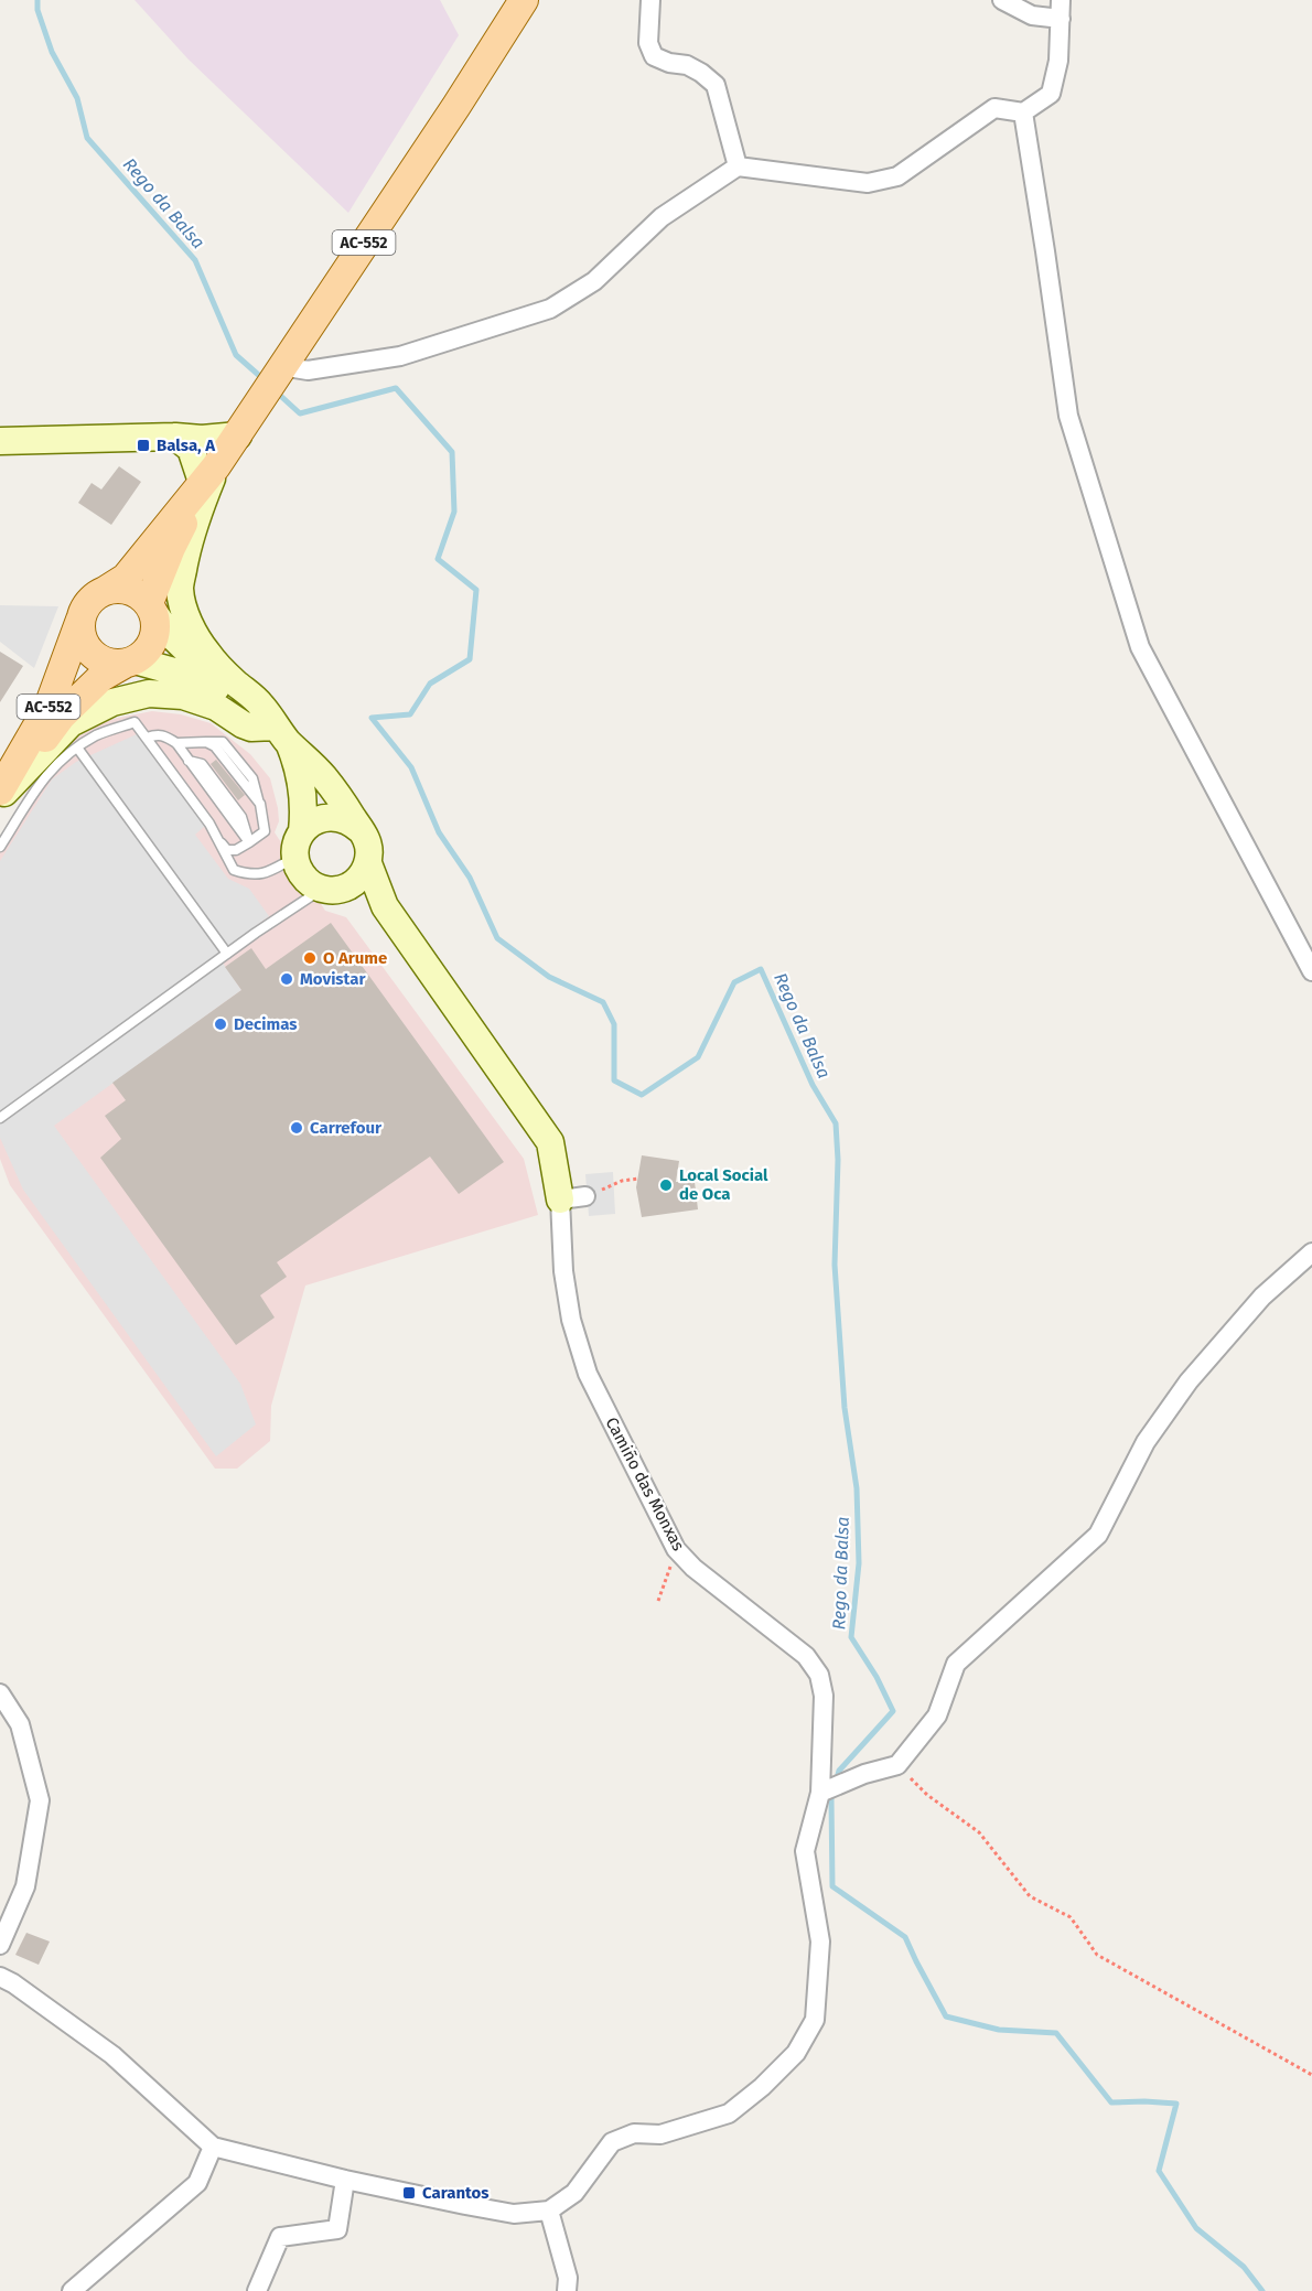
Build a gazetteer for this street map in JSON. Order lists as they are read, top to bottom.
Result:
{
  "streets": {
    "main road": ["AC-552"],
    "street": ["Camiño das Monxas"]
  },
  "water": ["Rego da Balsa"],
  "places": {
    "transit": ["Balsa, A", "Carantos"],
    "other": [
      "O Arume",
      "Movistar",
      "Decimas",
      "Carrefour",
      "Local Social de Oca"
    ]
  }
}
